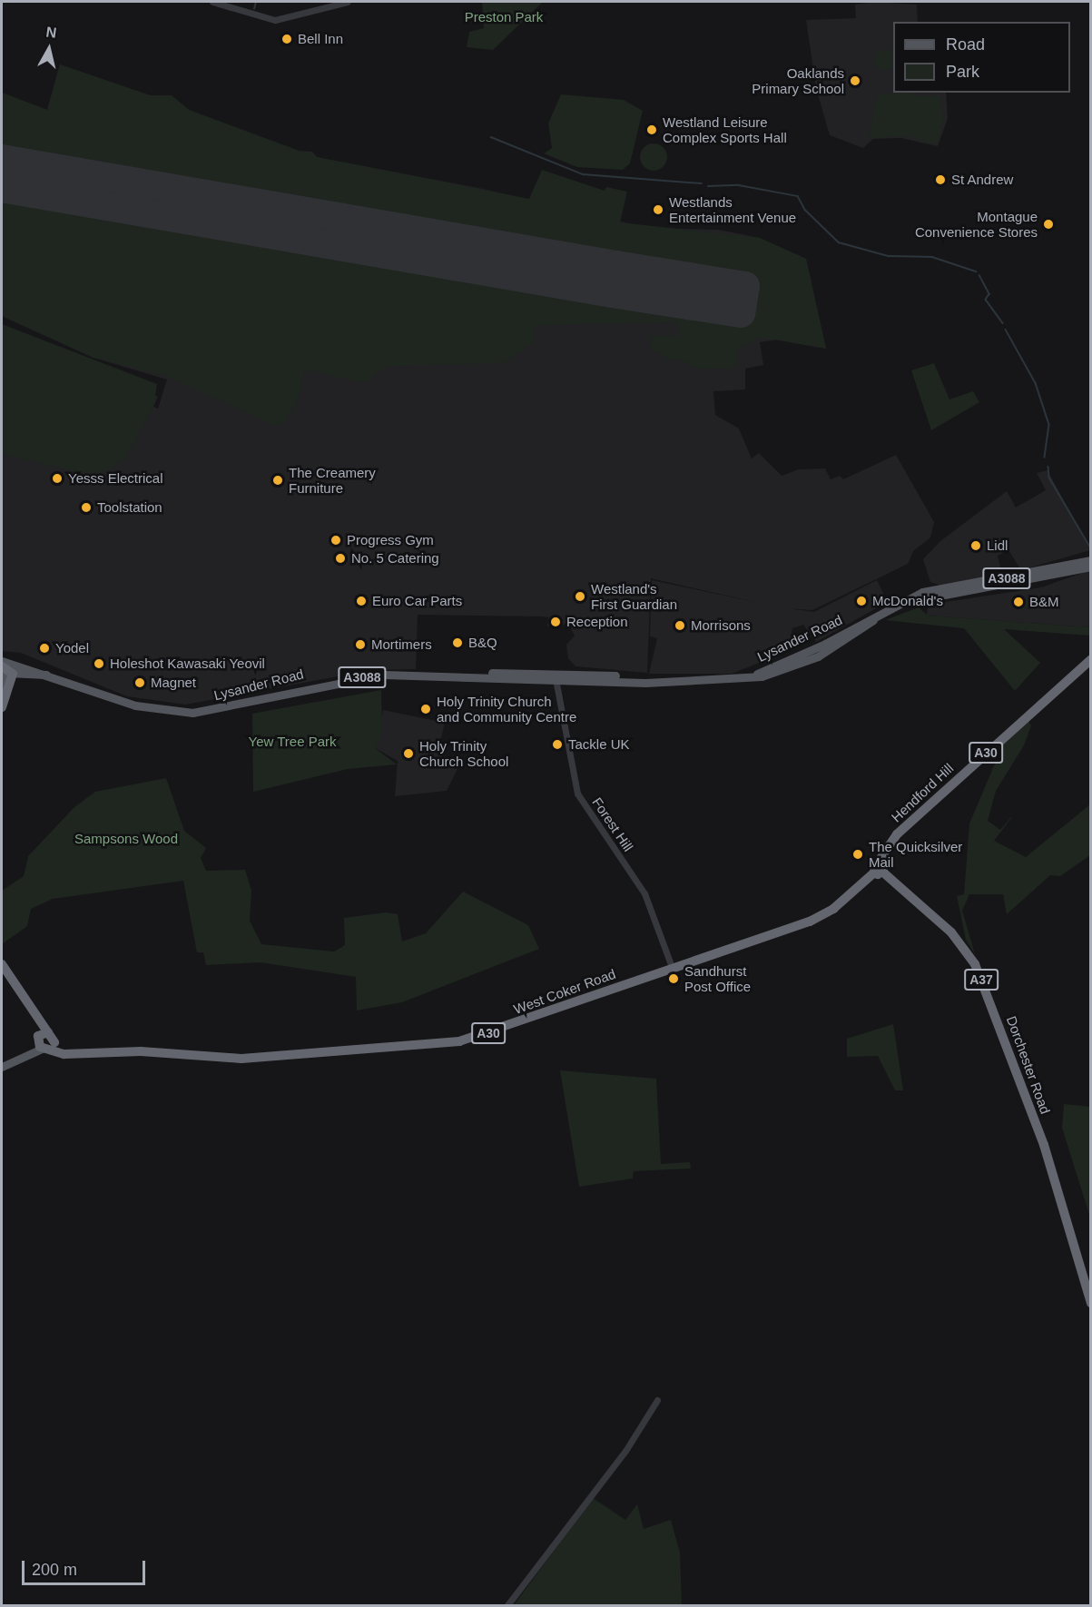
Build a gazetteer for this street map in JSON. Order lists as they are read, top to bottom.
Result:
{
  "streets": {
    "highway": [
      "A30",
      "Hendford Hill",
      "A37",
      "West Coker Road",
      "Dorchester Road"
    ],
    "main road": ["A3088", "Lysander Road"],
    "street": ["Forest Hill"]
  },
  "crossings": [
    ["A3088", "Lysander Road"],
    ["Lysander Road", "Forest Hill"],
    ["Hendford Hill", "West Coker Road"],
    ["Hendford Hill", "Dorchester Road"],
    ["Forest Hill", "West Coker Road"],
    ["West Coker Road", "Dorchester Road"]
  ],
  "parks": ["Preston Park", "Yew Tree Park", "Sampsons Wood"],
  "places": [
    "Bell Inn",
    "Oaklands Primary School",
    "Westland Leisure Complex Sports Hall",
    "St Andrew",
    "Westlands Entertainment Venue",
    "Montague Convenience Stores",
    "Yesss Electrical",
    "The Creamery Furniture",
    "Toolstation",
    "Progress Gym",
    "Lidl",
    "No. 5 Catering",
    "Westland's First Guardian",
    "Euro Car Parts",
    "McDonald's",
    "B&M",
    "Reception",
    "Morrisons",
    "B&Q",
    "Mortimers",
    "Yodel",
    "Holeshot Kawasaki Yeovil",
    "Magnet",
    "Holy Trinity Church and Community Centre",
    "Tackle UK",
    "Holy Trinity Church School",
    "The Quicksilver Mail",
    "Sandhurst Post Office"
  ],
  "legend": ["Road", "Park"],
  "scale_bar": "200 m",
  "north": "top"
}
